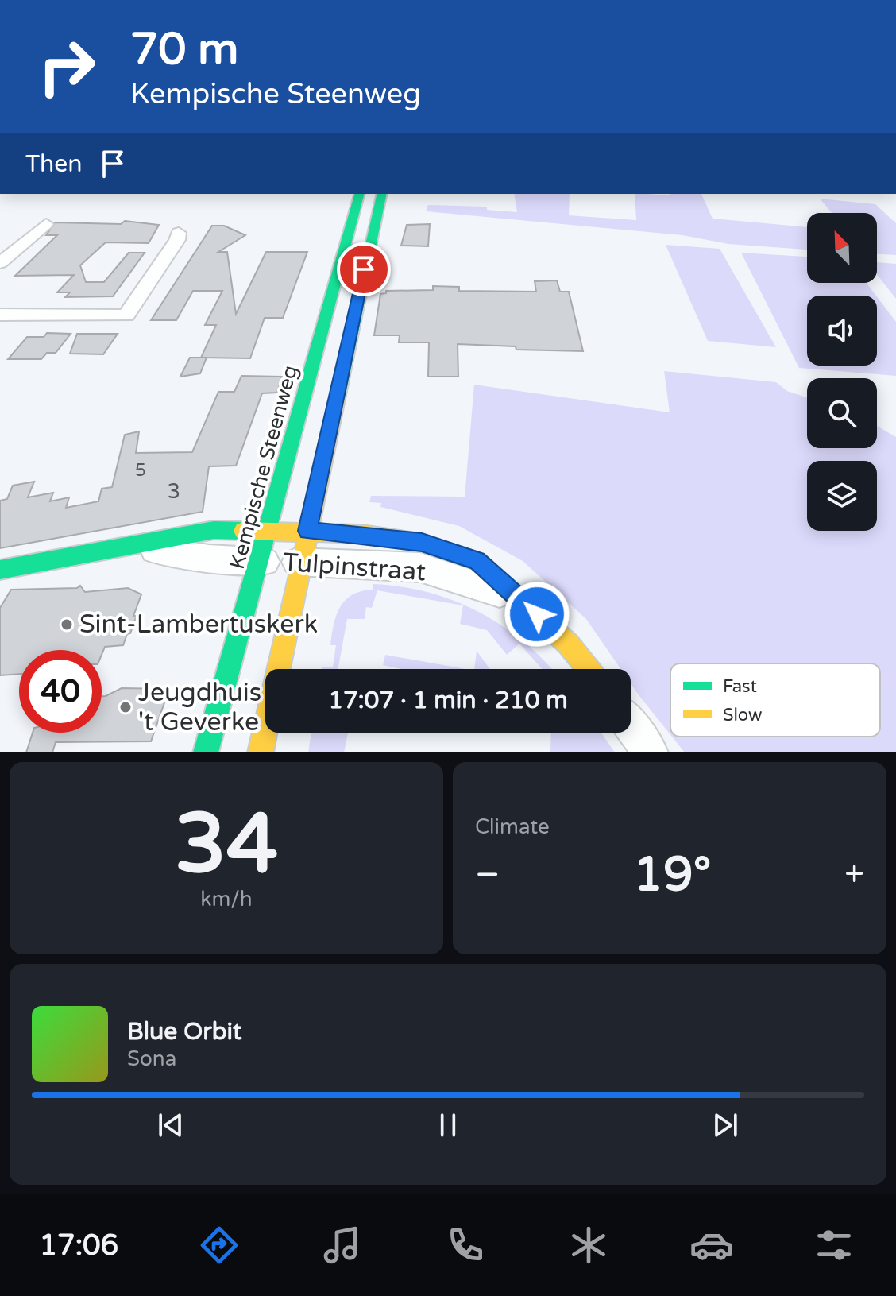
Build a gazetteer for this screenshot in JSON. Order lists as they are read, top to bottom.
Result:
{
  "streets": {
    "main road": ["Kempische Steenweg", "Tulpinstraat"]
  },
  "crossings": [
    ["Kempische Steenweg", "Tulpinstraat"]
  ],
  "places": ["Sint-Lambertuskerk", "Jeugdhuis 't Geverke"],
  "house_numbers": ["5", "3"],
  "legend": ["Fast", "Slow"],
  "north": "top left",
  "page": {
    "turn": ["70 m", "Kempische Steenweg"],
    "then": "Then",
    "limit": "40",
    "trip": "17:07 · 1 min · 210 m",
    "tile": [
      ["34", "km/h"],
      "Climate"
    ],
    "heat": ["−", "19°", "+"],
    "song": ["Blue Orbit", "Sona"],
    "tabs": "17:06"
  }
}
